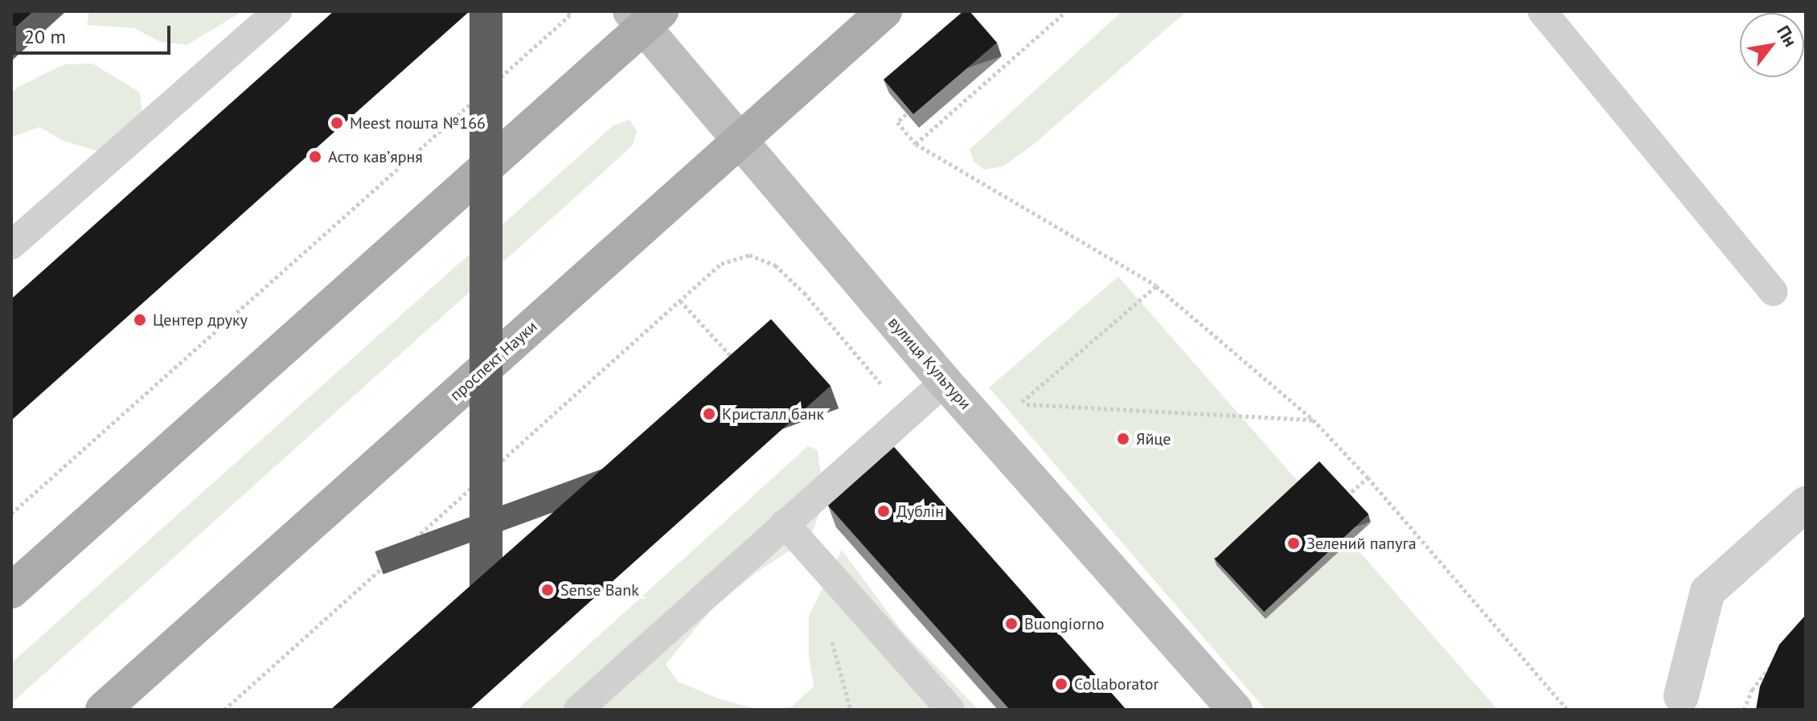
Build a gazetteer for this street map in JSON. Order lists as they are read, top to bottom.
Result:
{
  "streets": {
    "main road": ["проспект Науки"],
    "street": ["вулиця Культури"]
  },
  "crossings": [
    ["проспект Науки", "вулиця Культури"]
  ],
  "places": [
    "Meest пошта №166",
    "Асто кавʼярня",
    "Центер друку",
    "Кристалл банк",
    "Яйце",
    "Дублін",
    "Зелений папуга",
    "Sense Bank",
    "Buongiorno",
    "Collaborator"
  ],
  "scale_bar": "20 m",
  "north": "top right"
}
